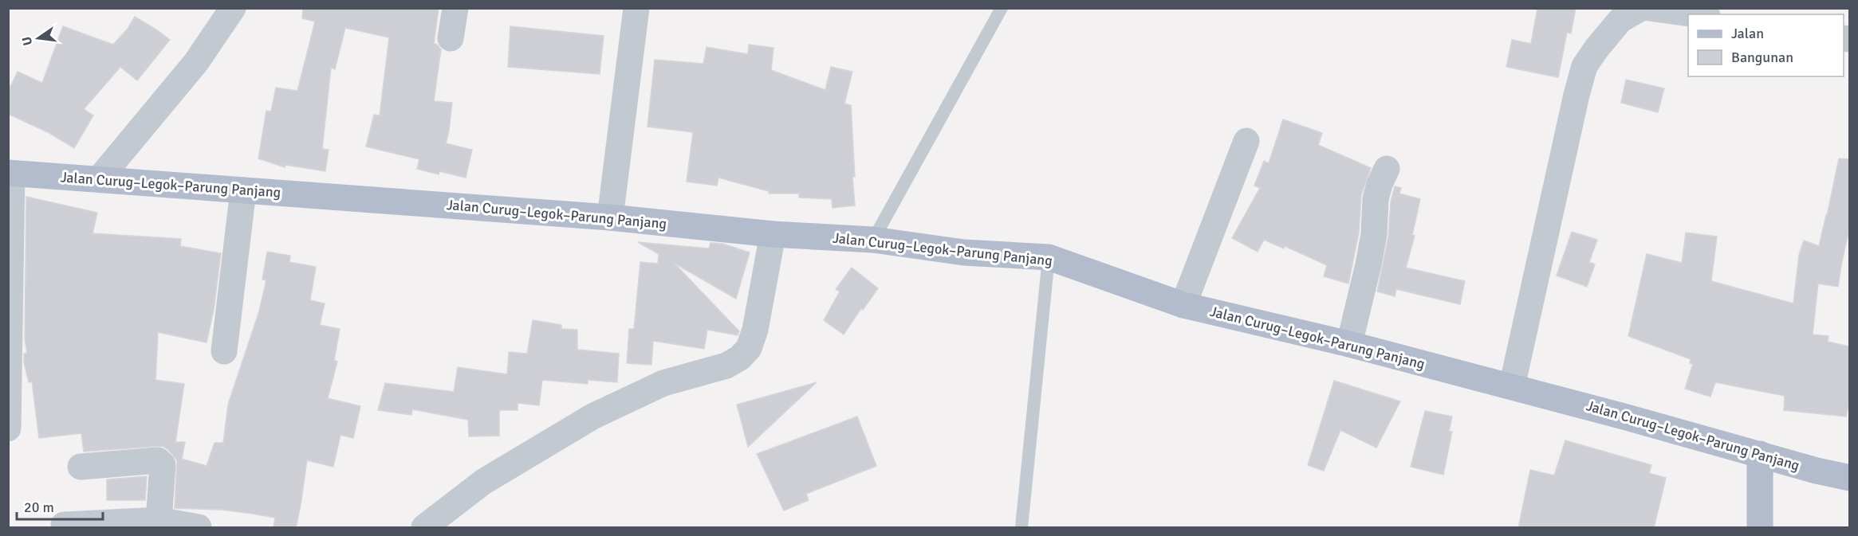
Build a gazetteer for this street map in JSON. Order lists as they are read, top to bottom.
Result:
{
  "streets": {
    "main road": ["Jalan Curug–Legok–Parung Panjang"]
  },
  "legend": ["Jalan", "Bangunan"],
  "scale_bar": "20 m",
  "north": "left"
}
